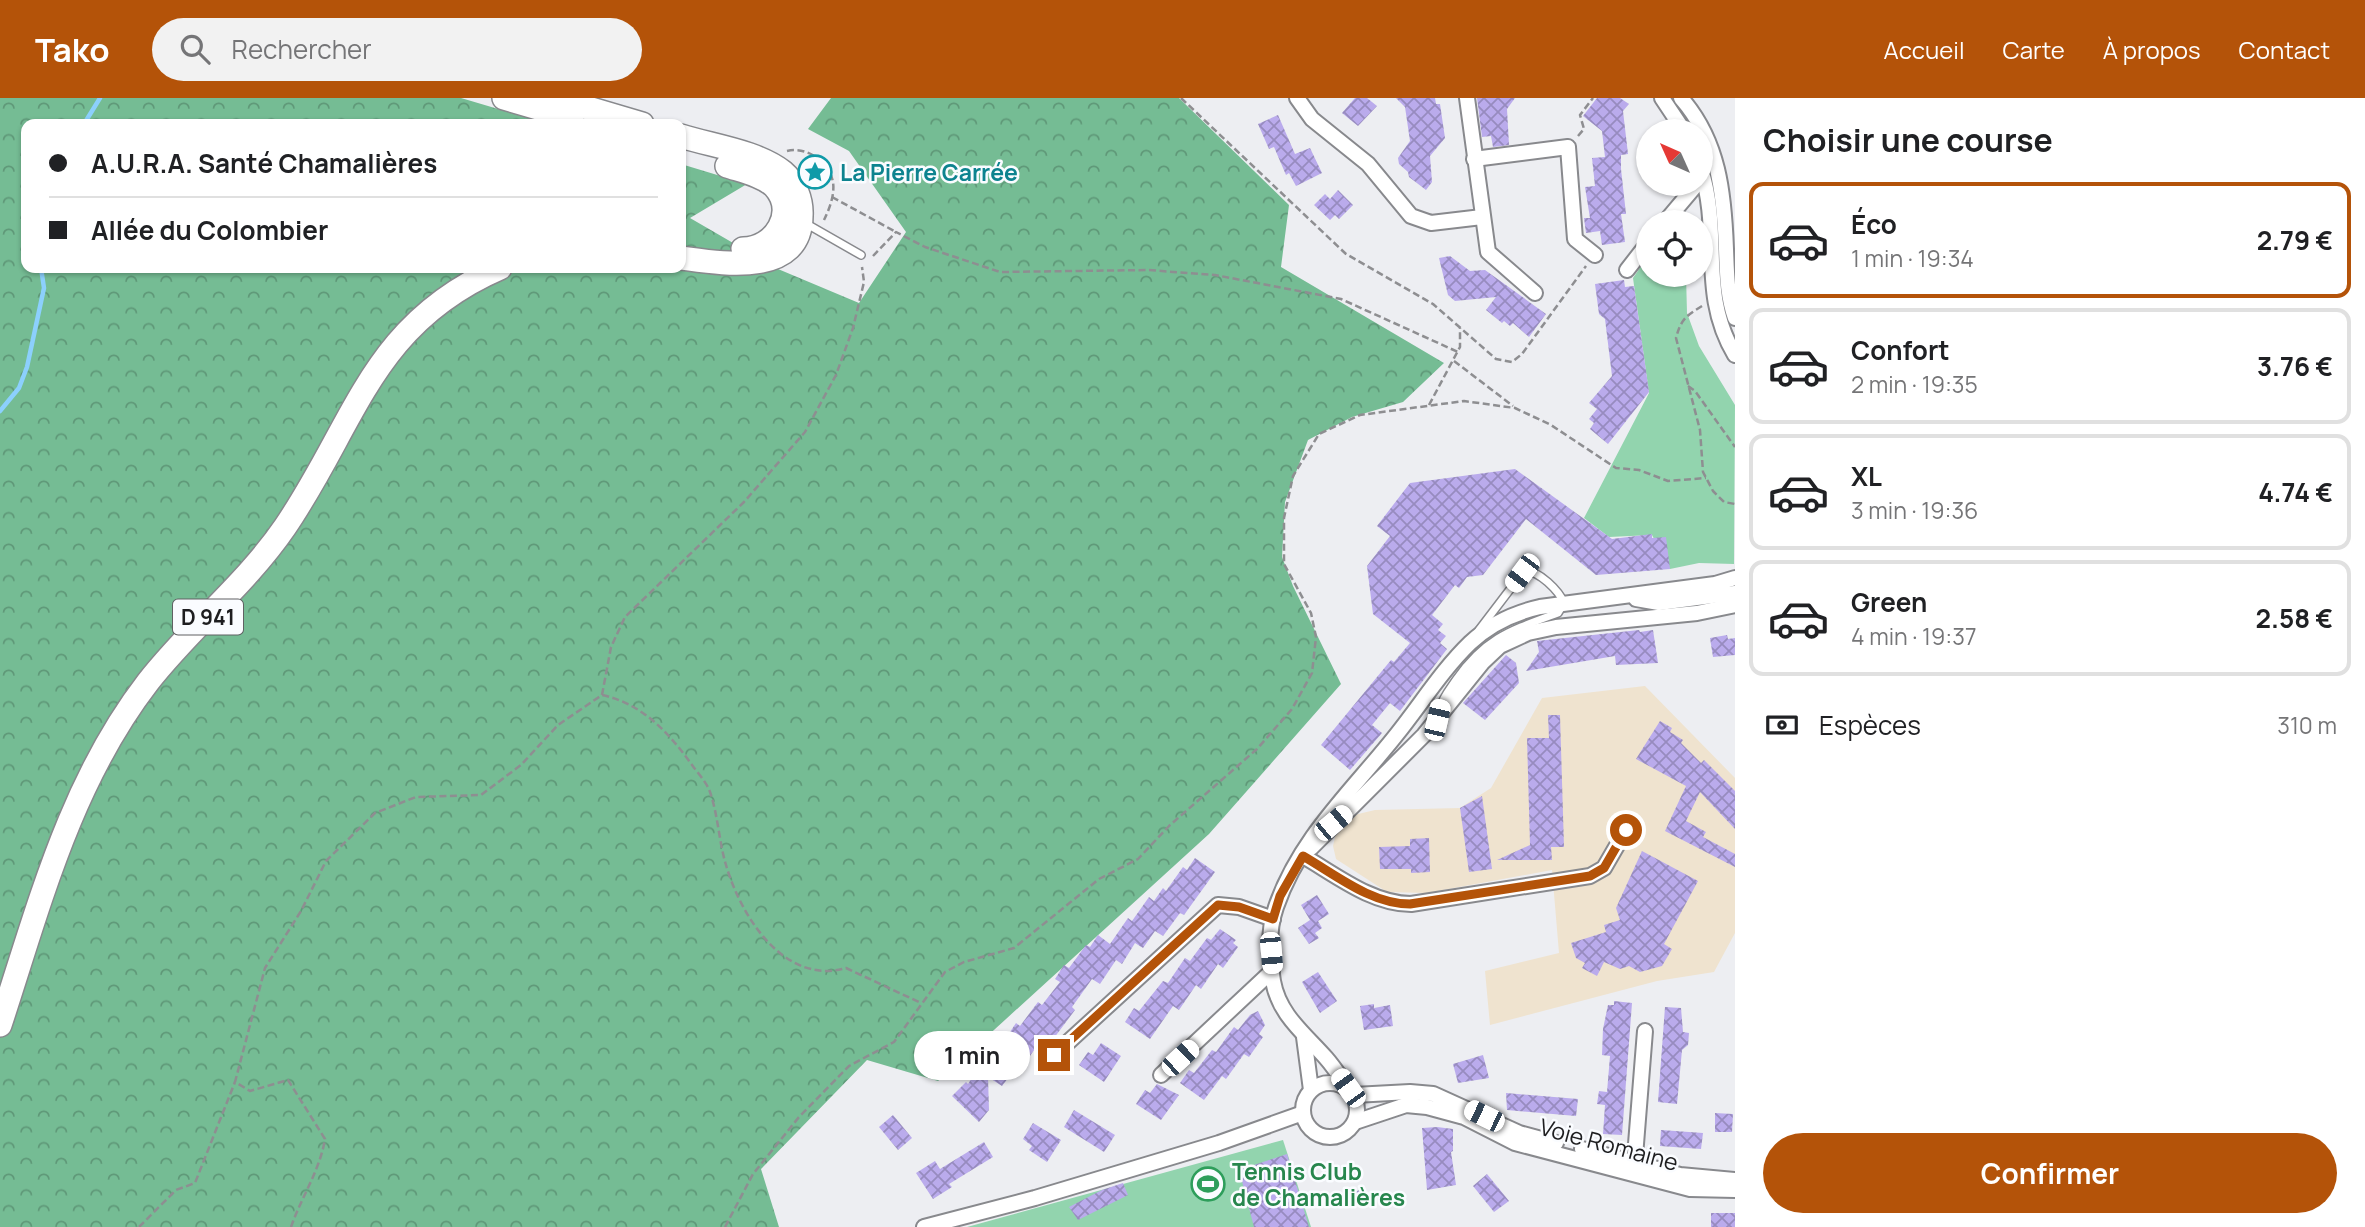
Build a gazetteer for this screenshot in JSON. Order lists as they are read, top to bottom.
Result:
{
  "streets": {
    "main road": ["D 941"],
    "street": ["Voie Romaine"]
  },
  "places": {
    "place": ["La Pierre Carrée"],
    "sports": ["Tennis Club de Chamalières"]
  },
  "north": "top left",
  "page": {
    "header": "Tako",
    "search": "Rechercher",
    "nav": [
      "Accueil",
      "Carte",
      "À propos",
      "Contact"
    ],
    "heading": "Choisir une course",
    "banner": ["A.U.R.A. Santé Chamalières", "Allée du Colombier"],
    "list": [
      {
        "name": "Éco",
        "note": "1 min · 19:34",
        "value": "2.79 €"
      },
      {
        "name": "Confort",
        "note": "2 min · 19:35",
        "value": "3.76 €"
      },
      {
        "name": "XL",
        "note": "3 min · 19:36",
        "value": "4.74 €"
      },
      {
        "name": "Green",
        "note": "4 min · 19:37",
        "value": "2.58 €"
      }
    ],
    "pay": ["Espèces", "310 m"],
    "bubble": "1 min",
    "buttons": "Confirmer"
  }
}
